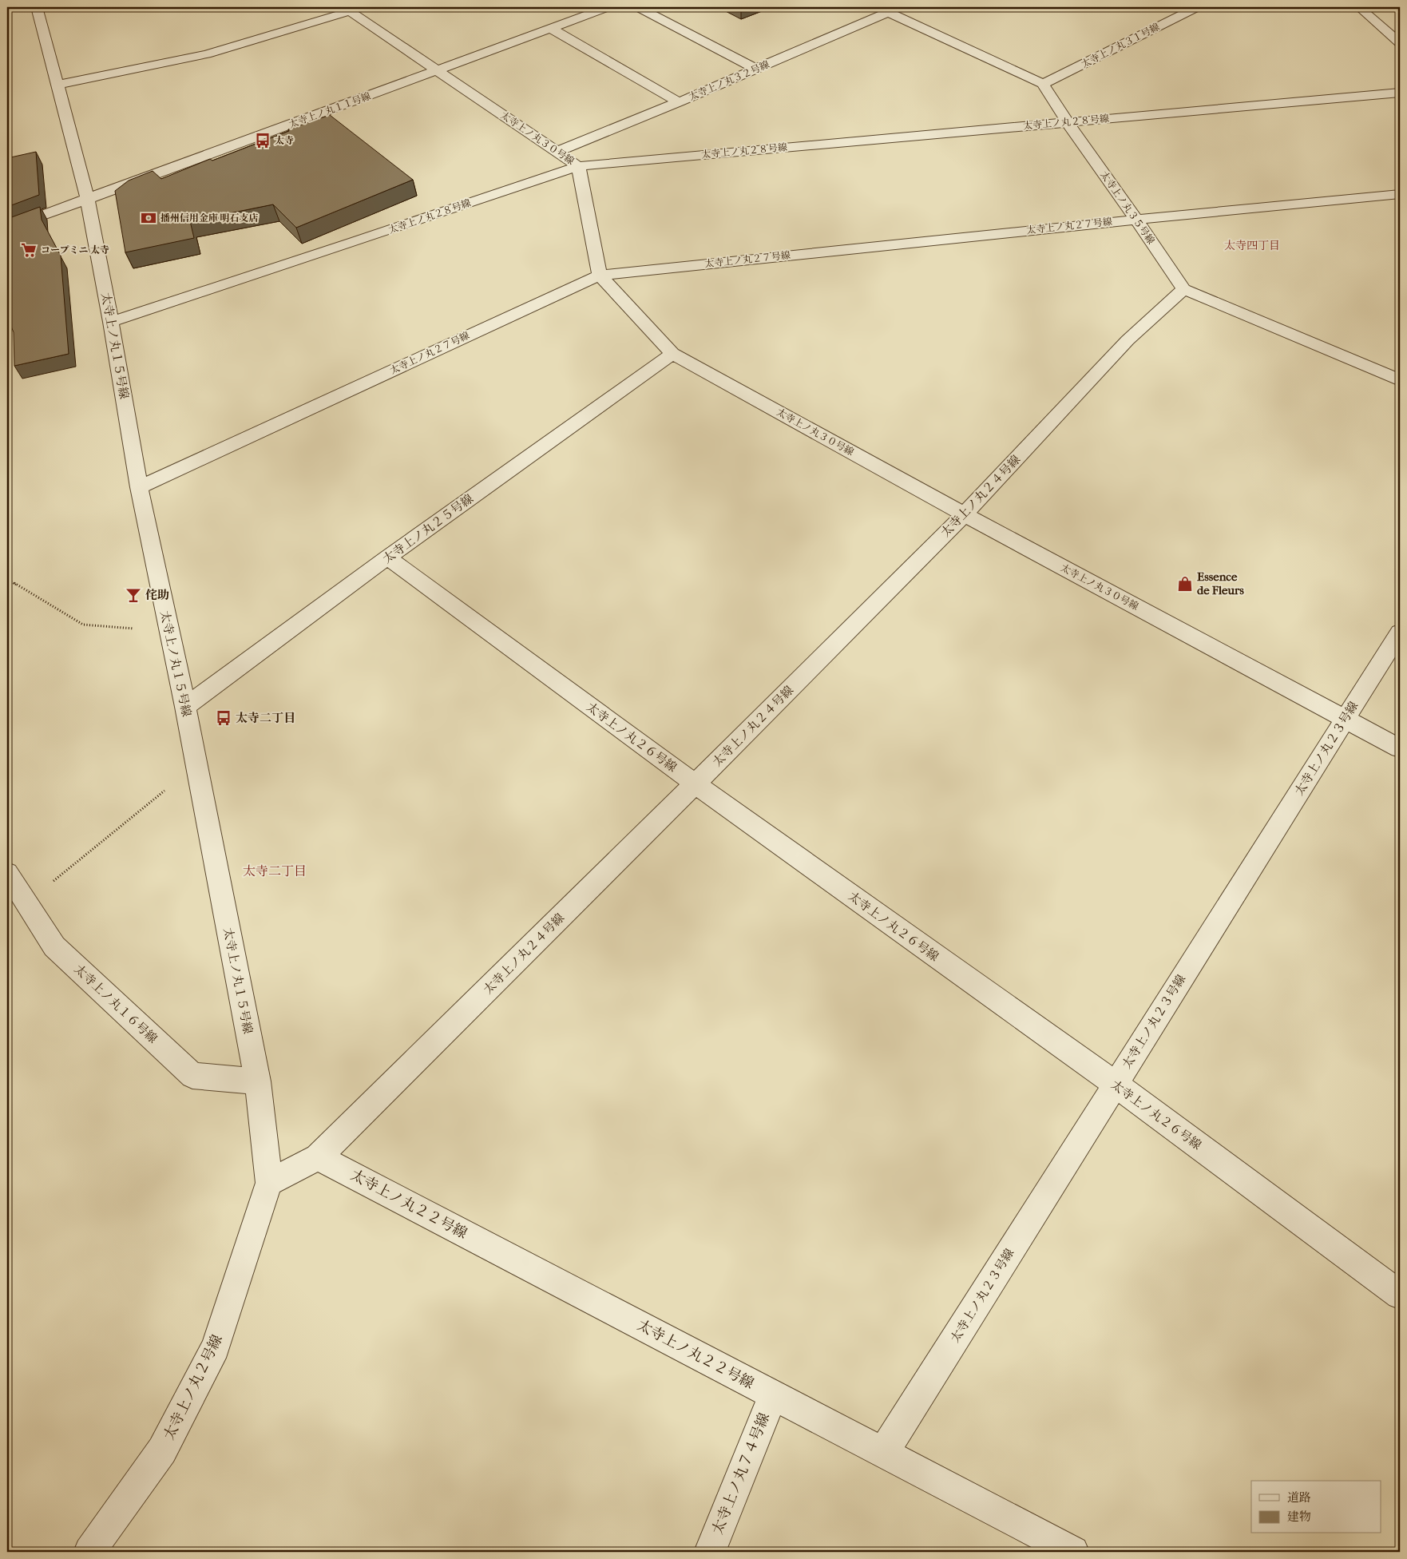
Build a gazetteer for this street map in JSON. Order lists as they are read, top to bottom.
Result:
{
  "streets": {
    "street": [
      "太寺上ノ丸３１号線",
      "太寺上ノ丸３２号線",
      "太寺上ノ丸１１号線",
      "太寺上ノ丸２８号線",
      "太寺上ノ丸３０号線",
      "太寺上ノ丸３５号線",
      "太寺上ノ丸２７号線",
      "太寺上ノ丸１５号線",
      "太寺上ノ丸２４号線",
      "太寺上ノ丸２５号線",
      "太寺上ノ丸２６号線",
      "太寺上ノ丸２３号線",
      "太寺上ノ丸１６号線",
      "太寺上ノ丸２２号線",
      "太寺上ノ丸２号線",
      "太寺上ノ丸７４号線"
    ]
  },
  "crossings": [
    ["太寺上ノ丸３１号線", "太寺上ノ丸３５号線"],
    ["太寺上ノ丸３２号線", "太寺上ノ丸３０号線"],
    ["太寺上ノ丸１１号線", "太寺上ノ丸３０号線"],
    ["太寺上ノ丸１１号線", "太寺上ノ丸１５号線"],
    ["太寺上ノ丸２８号線", "太寺上ノ丸３０号線"],
    ["太寺上ノ丸２８号線", "太寺上ノ丸３５号線"],
    ["太寺上ノ丸２８号線", "太寺上ノ丸１５号線"],
    ["太寺上ノ丸３０号線", "太寺上ノ丸２７号線"],
    ["太寺上ノ丸３０号線", "太寺上ノ丸２４号線"],
    ["太寺上ノ丸３０号線", "太寺上ノ丸２５号線"],
    ["太寺上ノ丸３０号線", "太寺上ノ丸２３号線"],
    ["太寺上ノ丸３５号線", "太寺上ノ丸２７号線"],
    ["太寺上ノ丸３５号線", "太寺上ノ丸２４号線"],
    ["太寺上ノ丸２７号線", "太寺上ノ丸１５号線"],
    ["太寺上ノ丸１５号線", "太寺上ノ丸２４号線"],
    ["太寺上ノ丸１５号線", "太寺上ノ丸２５号線"],
    ["太寺上ノ丸１５号線", "太寺上ノ丸１６号線"],
    ["太寺上ノ丸１５号線", "太寺上ノ丸２号線"],
    ["太寺上ノ丸２４号線", "太寺上ノ丸２６号線"],
    ["太寺上ノ丸２４号線", "太寺上ノ丸２２号線"],
    ["太寺上ノ丸２４号線", "太寺上ノ丸２号線"],
    ["太寺上ノ丸２５号線", "太寺上ノ丸２６号線"],
    ["太寺上ノ丸２６号線", "太寺上ノ丸２３号線"],
    ["太寺上ノ丸２３号線", "太寺上ノ丸２２号線"],
    ["太寺上ノ丸２２号線", "太寺上ノ丸７４号線"]
  ],
  "districts": ["太寺四丁目", "太寺二丁目"],
  "places": {
    "bus stop": ["太寺", "太寺二丁目"],
    "bank": ["播州信用金庫 明石支店"],
    "supermarket": ["コープミニ 太寺"],
    "shop": ["Essence de Fleurs"],
    "bar": ["侘助"]
  },
  "legend": ["道路", "建物"]
}
